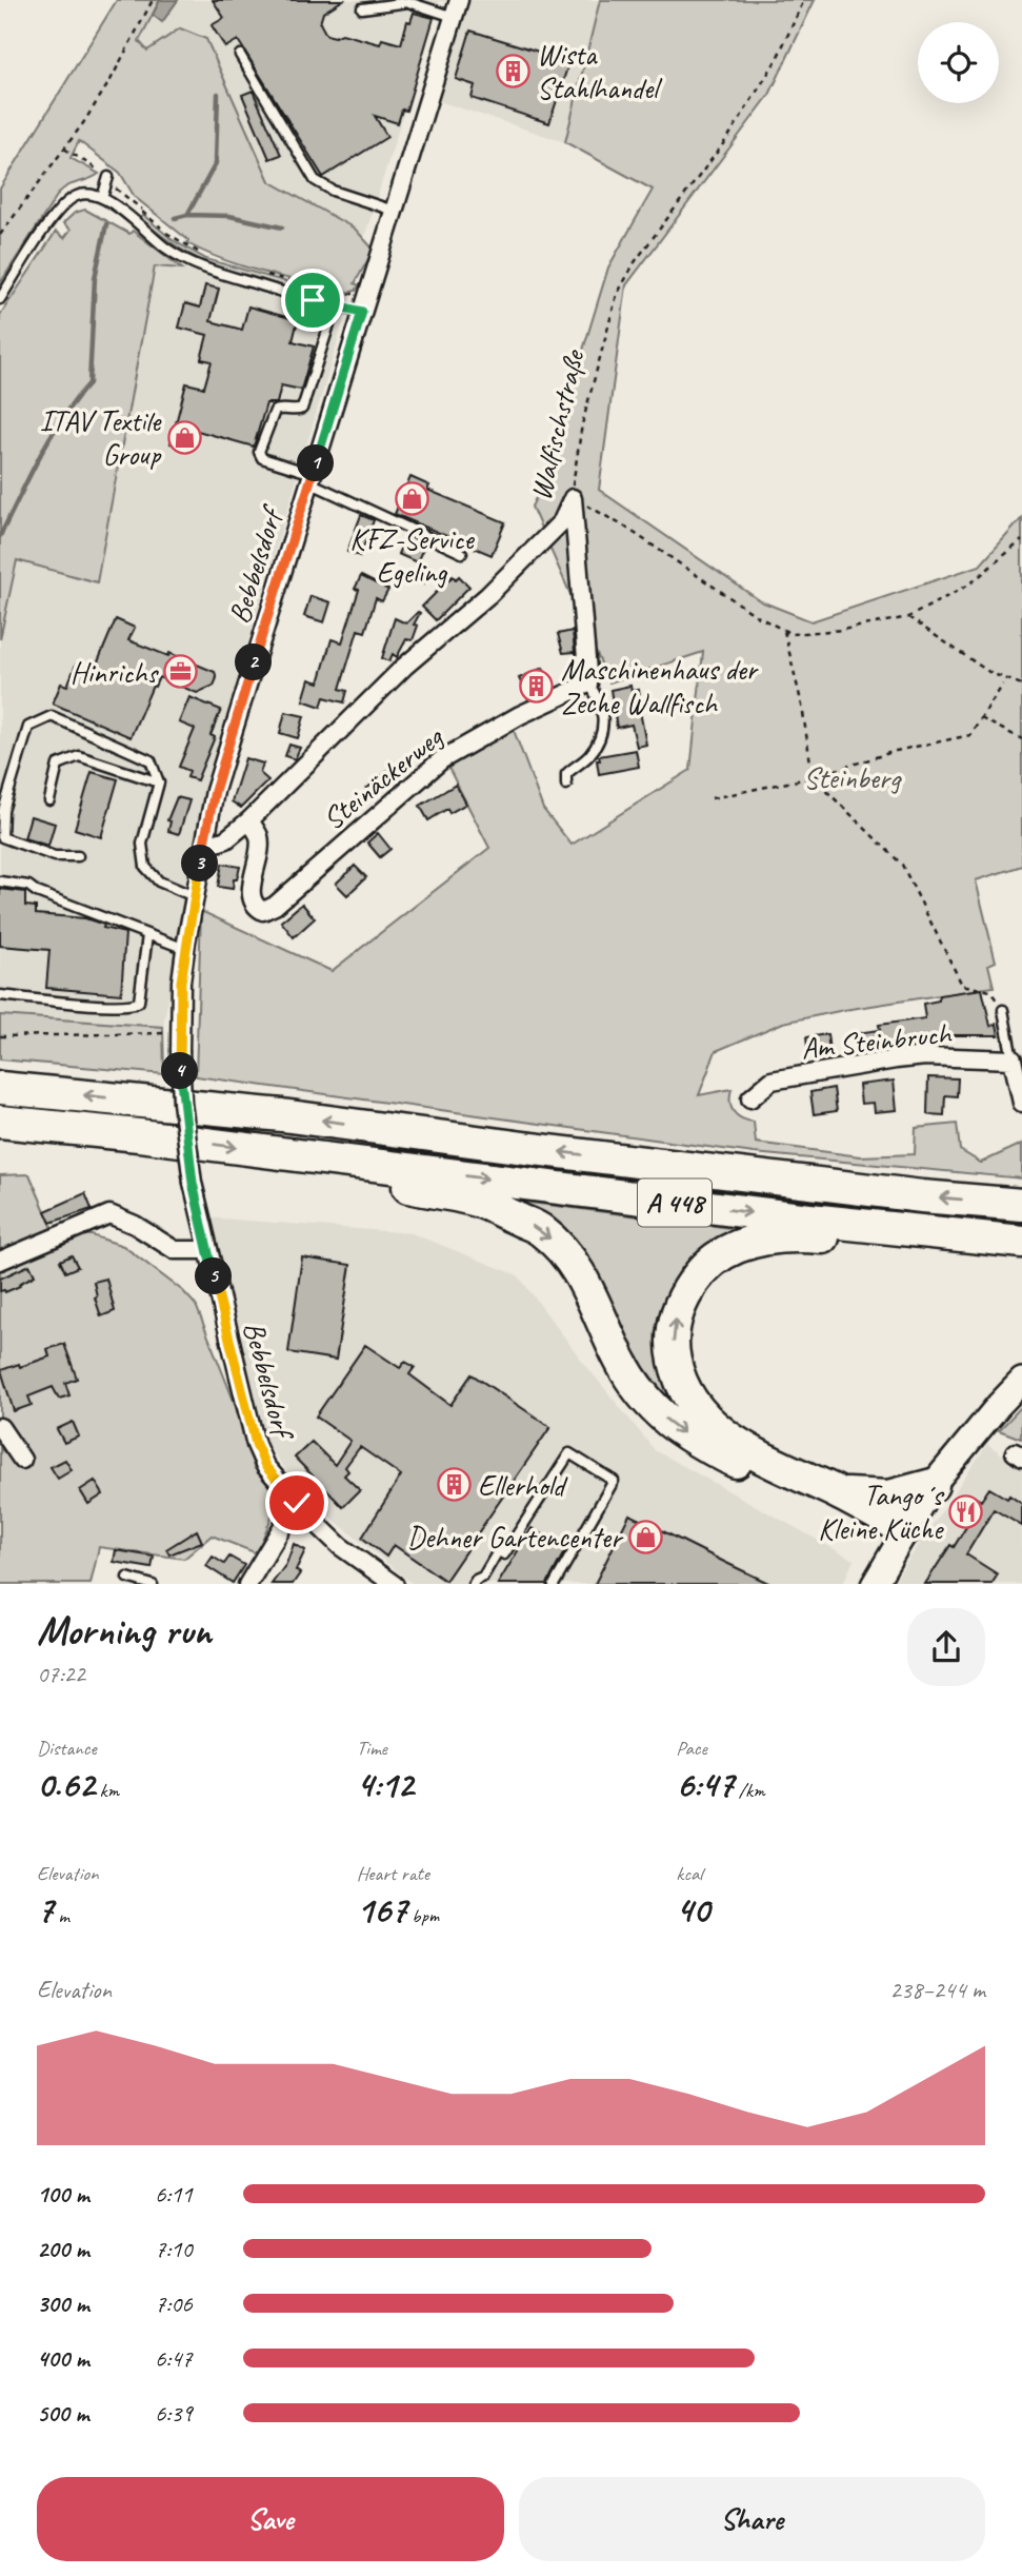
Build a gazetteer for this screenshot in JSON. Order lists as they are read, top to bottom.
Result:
{
  "streets": {
    "highway": ["A 448"],
    "street": [
      "Walfischstraße",
      "Bebbelsdorf",
      "Steinäckerweg",
      "Am Steinbruch"
    ]
  },
  "crossings": [
    ["Walfischstraße", "Bebbelsdorf"],
    ["Walfischstraße", "Steinäckerweg"]
  ],
  "parks": ["Steinberg"],
  "places": {
    "building": ["Wista Stahlhandel", "Maschinenhaus der Zeche Wallfisch", "Ellerhold"],
    "shop": ["ITAV Textile Group", "KFZ-Service Egeling", "Dehner Gartencenter"],
    "office": ["Hinrichs"],
    "restaurant": ["Tango´s Kleine Küche"]
  },
  "page": {
    "pins": [
      "1",
      "2",
      "3",
      "4",
      "5"
    ],
    "heading": ["Morning run", "07:22"],
    "stats": [
      ["Distance", "0.62 km"],
      ["Time", "4:12"],
      ["Pace", "6:47 /km"],
      ["Elevation", "7 m"],
      ["Heart rate", "167 bpm"],
      ["kcal", "40"]
    ],
    "chart": ["Elevation", "238–244 m"],
    "list": [
      {
        "name": "100 m",
        "note": "6:11"
      },
      {
        "name": "200 m",
        "note": "7:10"
      },
      {
        "name": "300 m",
        "note": "7:06"
      },
      {
        "name": "400 m",
        "note": "6:47"
      },
      {
        "name": "500 m",
        "note": "6:39"
      }
    ],
    "buttons": ["Save", "Share"]
  }
}
